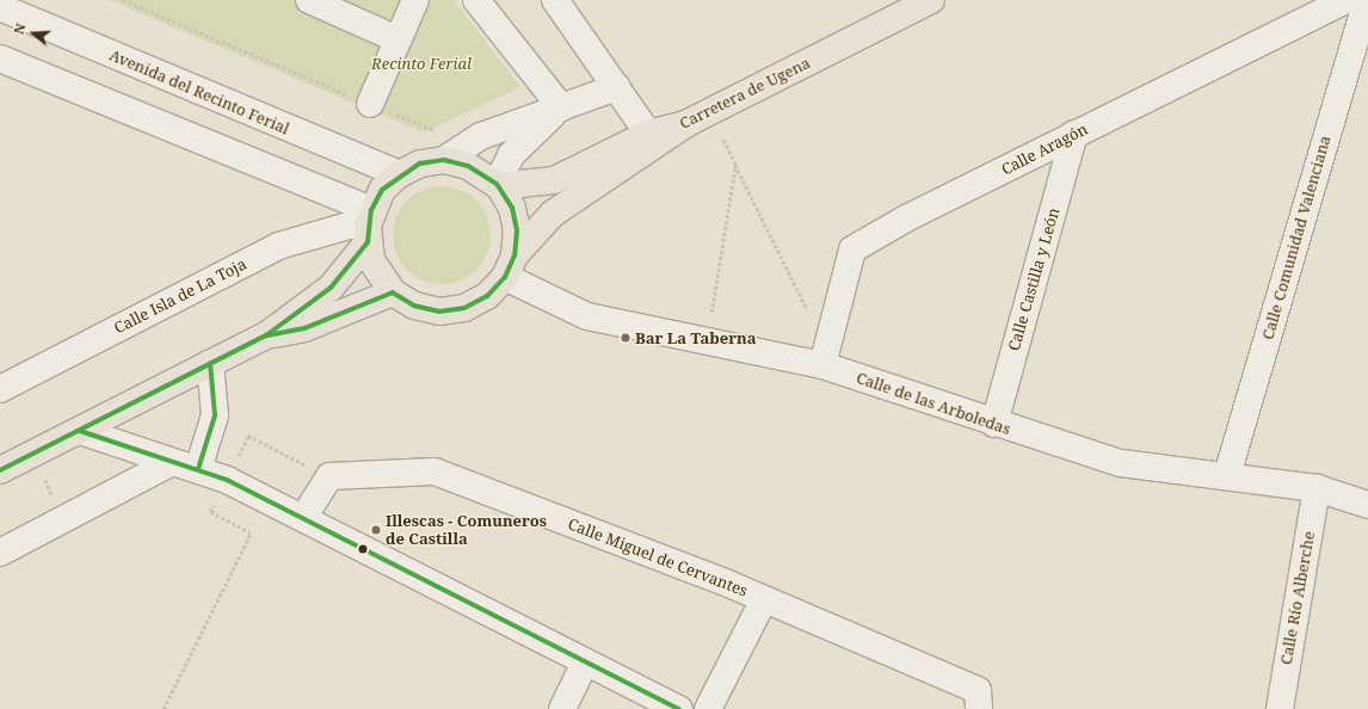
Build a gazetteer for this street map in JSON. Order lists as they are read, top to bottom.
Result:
{
  "streets": {
    "main road": ["Carretera de Ugena"],
    "street": [
      "Avenida del Recinto Ferial",
      "Calle Aragón",
      "Calle Comunidad Valenciana",
      "Calle Castilla y León",
      "Calle Isla de La Toja",
      "Calle de las Arboledas",
      "Calle Miguel de Cervantes",
      "Calle Río Alberche"
    ]
  },
  "crossings": [
    ["Avenida del Recinto Ferial", "Carretera de Ugena"],
    ["Avenida del Recinto Ferial", "Calle Isla de La Toja"],
    ["Avenida del Recinto Ferial", "Calle de las Arboledas"],
    ["Carretera de Ugena", "Calle Isla de La Toja"],
    ["Carretera de Ugena", "Calle de las Arboledas"],
    ["Calle Aragón", "Calle Castilla y León"],
    ["Calle Aragón", "Calle de las Arboledas"],
    ["Calle Comunidad Valenciana", "Calle de las Arboledas"],
    ["Calle Castilla y León", "Calle de las Arboledas"],
    ["Calle Isla de La Toja", "Calle de las Arboledas"],
    ["Calle de las Arboledas", "Calle Río Alberche"]
  ],
  "parks": ["Recinto Ferial"],
  "places": ["Bar La Taberna", "Illescas - Comuneros de Castilla"],
  "north": "left"
}
